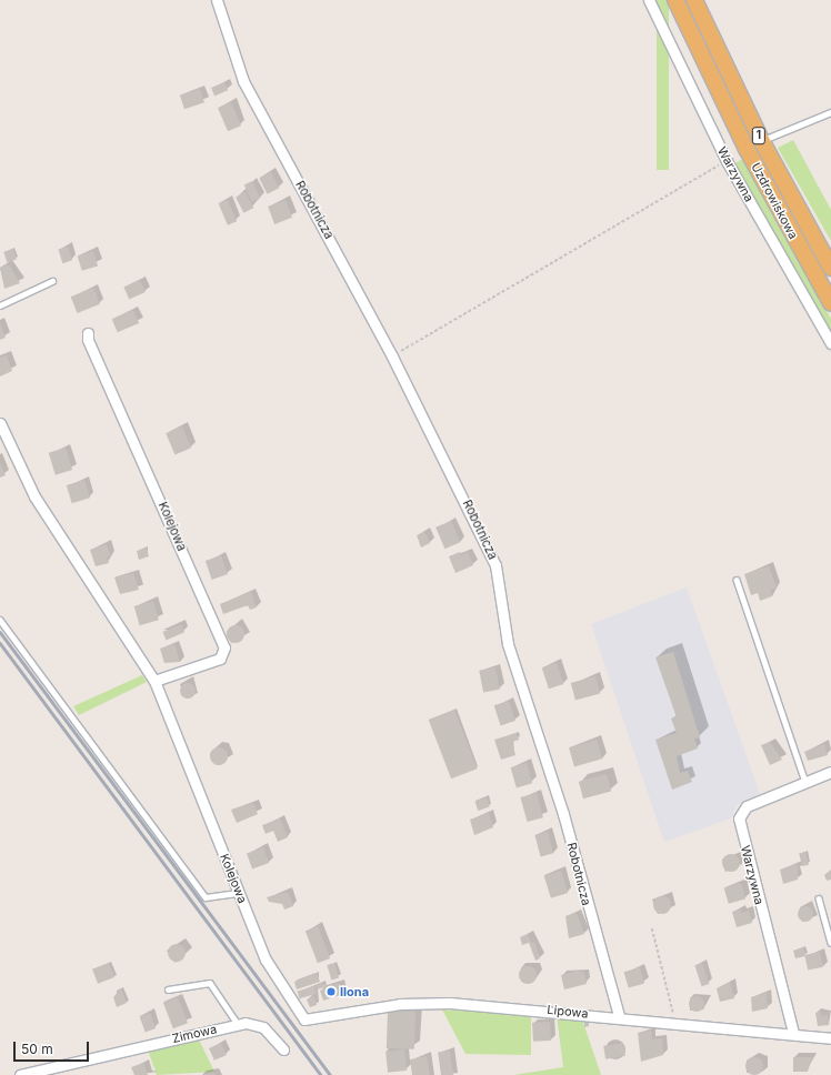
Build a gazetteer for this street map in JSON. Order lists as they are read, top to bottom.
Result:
{
  "streets": {
    "main road": ["1", "Uzdrowiskowa"],
    "street": [
      "Warzywna",
      "Robotnicza",
      "Kolejowa",
      "Lipowa",
      "Zimowa"
    ]
  },
  "crossings": [
    ["Warzywna", "Lipowa"],
    ["Robotnicza", "Lipowa"],
    ["Kolejowa", "Lipowa"]
  ],
  "places": ["Ilona"],
  "scale_bar": "50 m"
}
